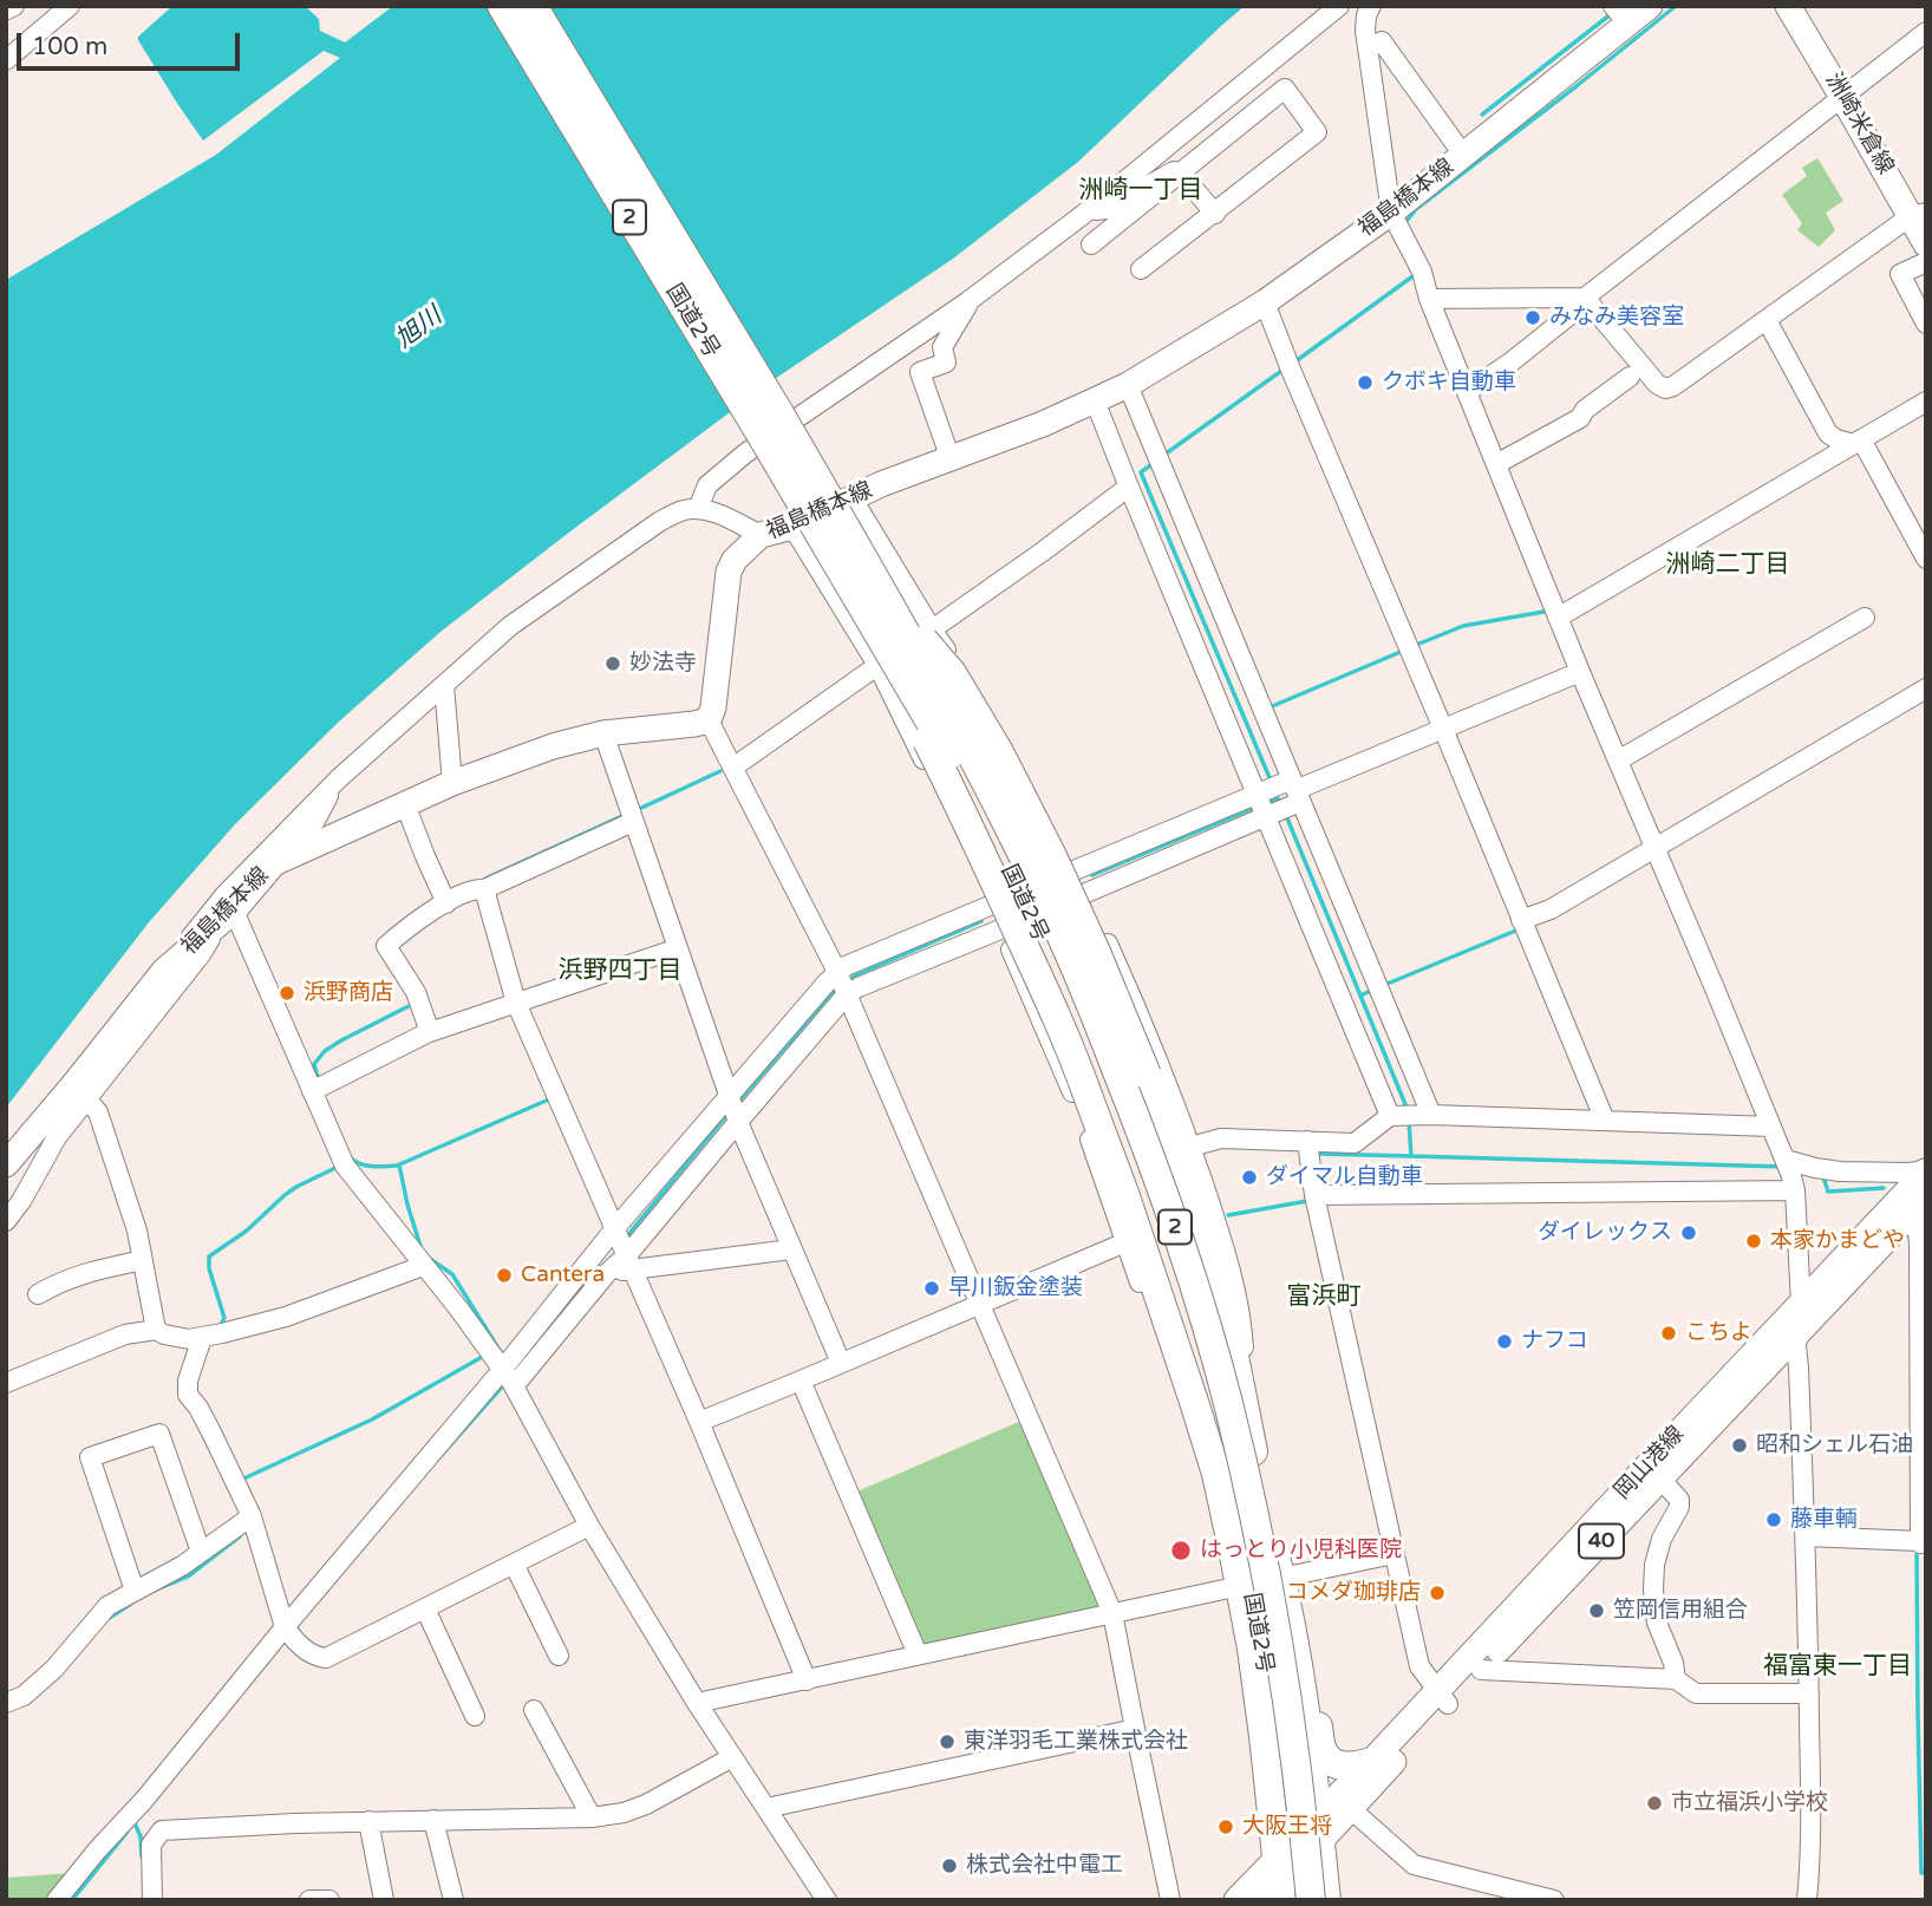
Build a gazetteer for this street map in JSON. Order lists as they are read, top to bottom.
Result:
{
  "streets": {
    "highway": ["2", "国道2号"],
    "main road": [
      "洲崎米倉線",
      "福島橋本線",
      "岡山港線",
      "40"
    ]
  },
  "crossings": [
    ["2", "国道2号"],
    ["2", "岡山港線"],
    ["国道2号", "岡山港線"]
  ],
  "districts": [
    "洲崎一丁目",
    "洲崎二丁目",
    "浜野四丁目",
    "富浜町",
    "福富東一丁目"
  ],
  "water": ["旭川"],
  "places": [
    "みなみ美容室",
    "クボキ自動車",
    "妙法寺",
    "浜野商店",
    "ダイマル自動車",
    "ダイレックス",
    "本家かまどや",
    "Cantera",
    "早川鈑金塗装",
    "こちよ",
    "ナフコ",
    "昭和シェル石油",
    "藤車輌",
    "はっとり小児科医院",
    "コメダ珈琲店",
    "笠岡信用組合",
    "東洋羽毛工業株式会社",
    "市立福浜小学校",
    "大阪王将",
    "株式会社中電工"
  ],
  "scale_bar": "100 m"
}
